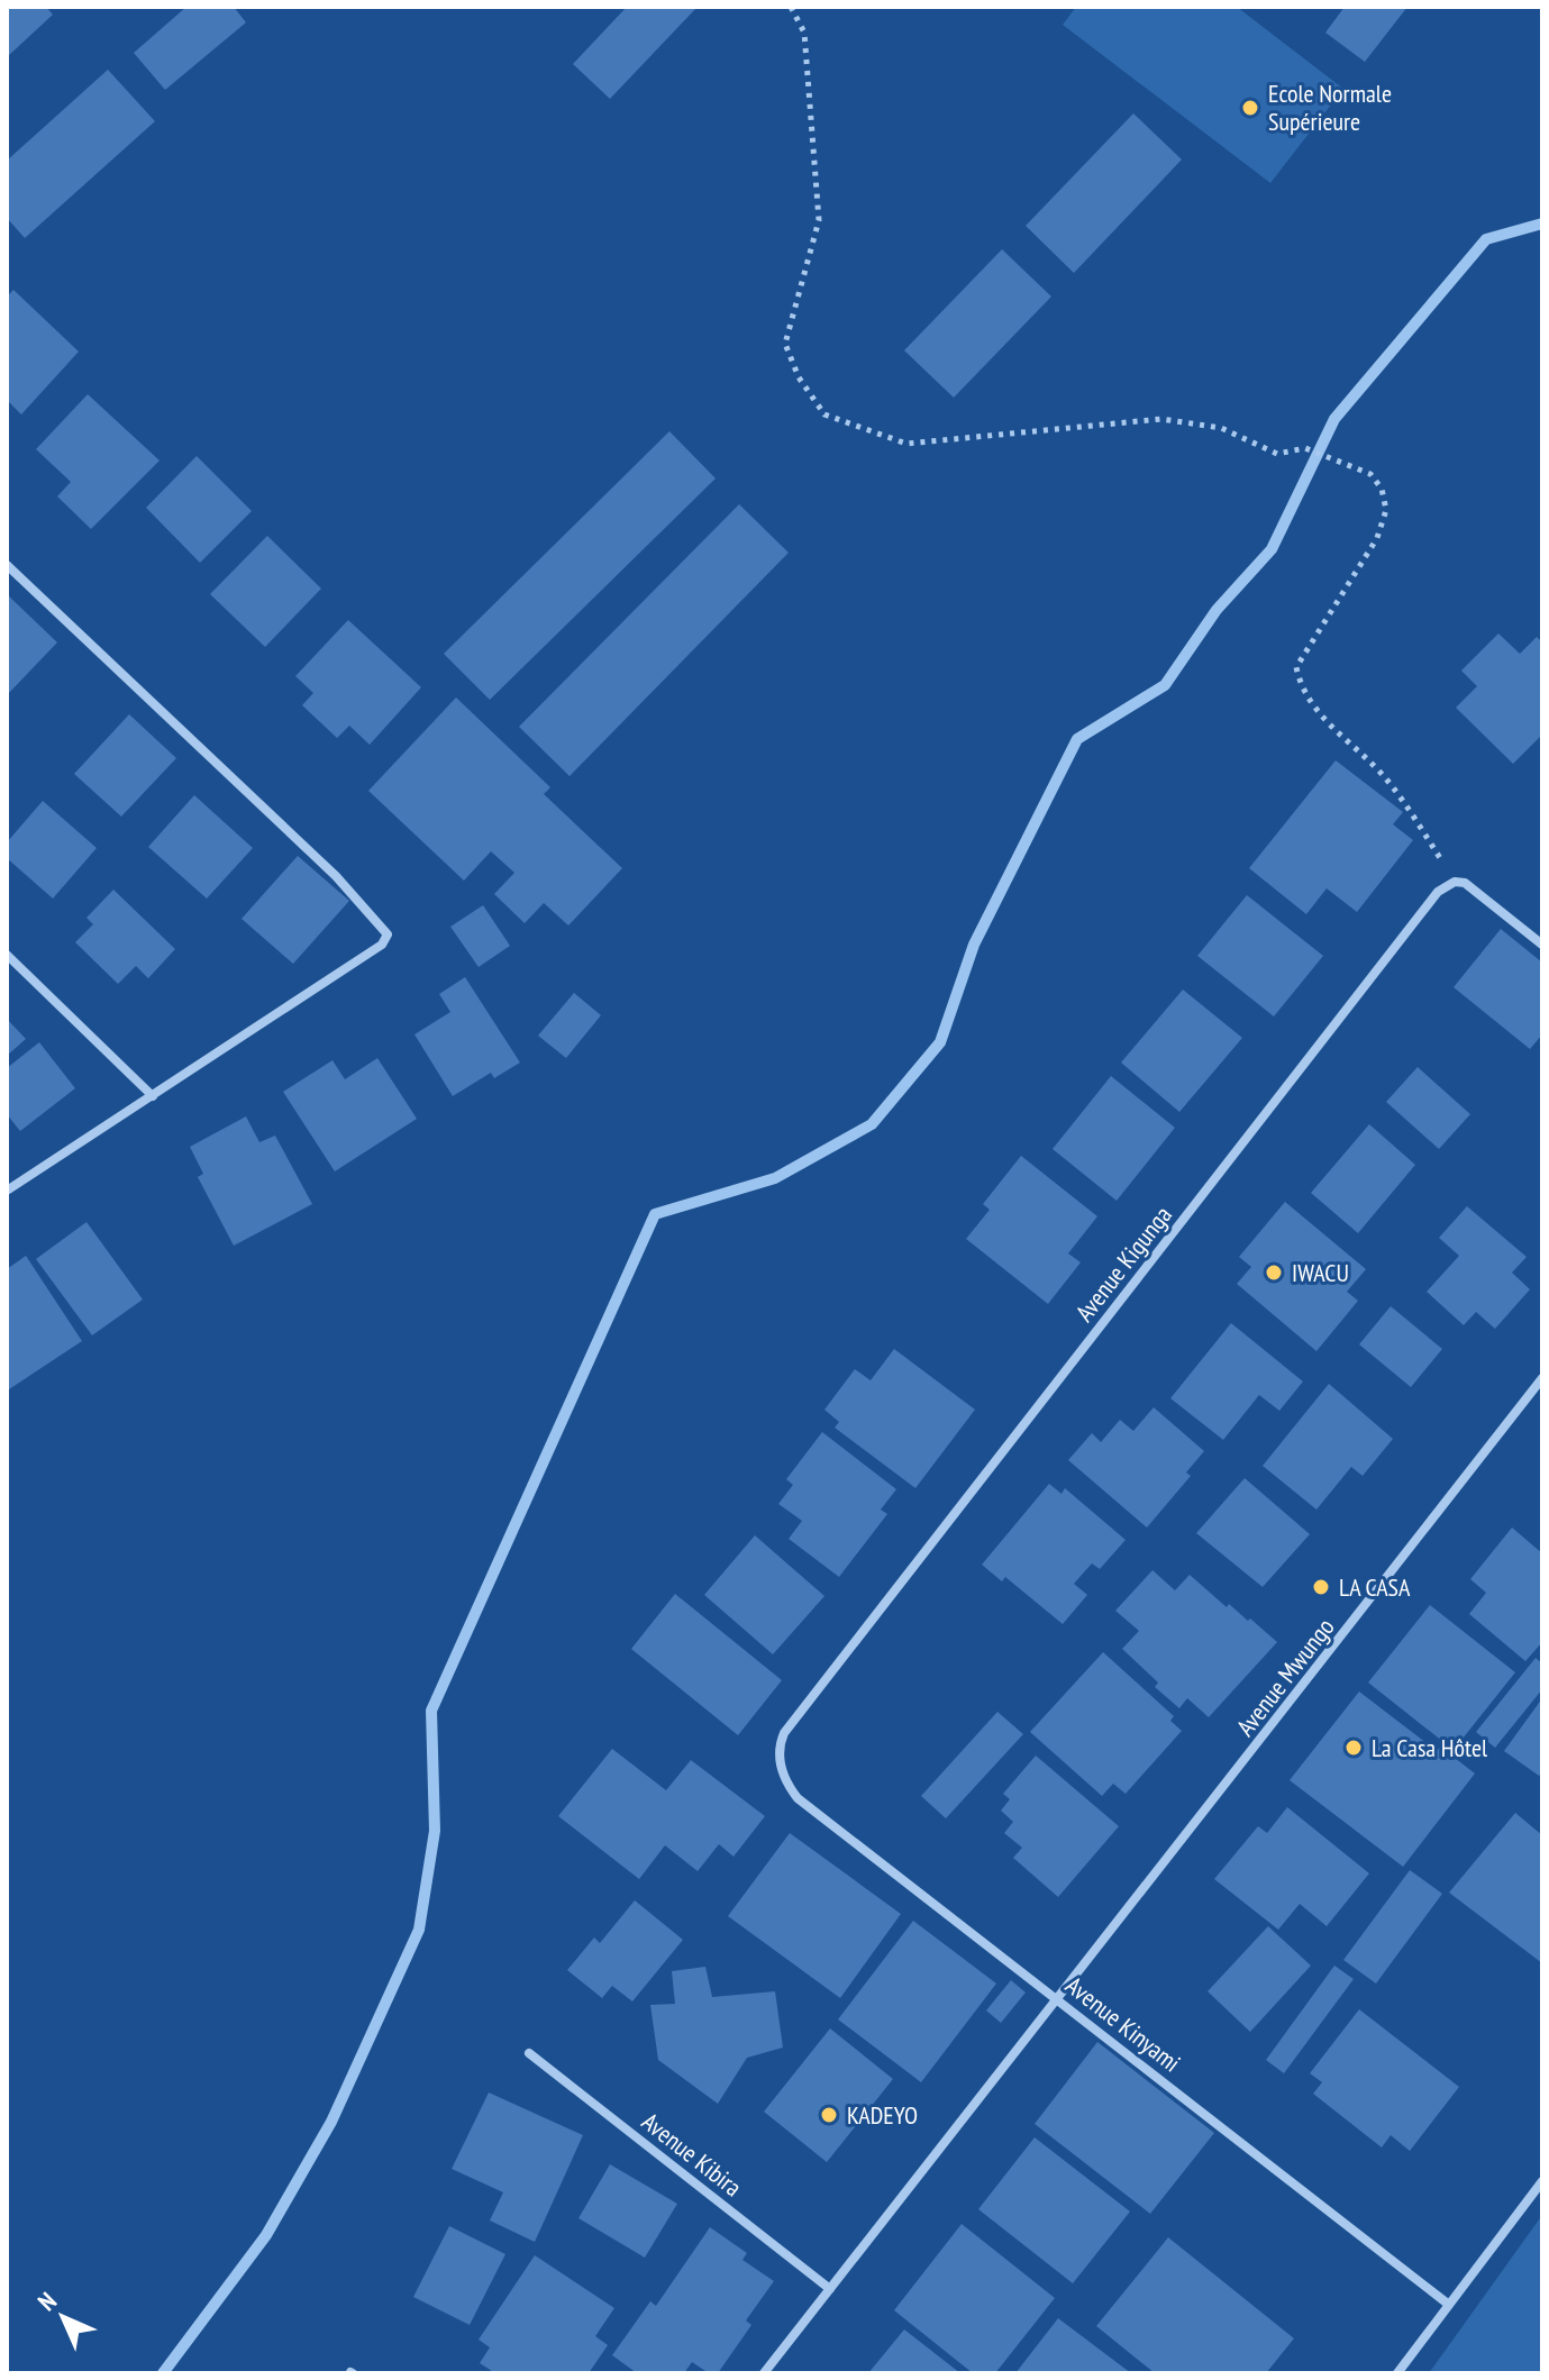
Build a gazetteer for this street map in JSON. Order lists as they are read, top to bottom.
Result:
{
  "streets": {
    "street": [
      "Avenue Kigunga",
      "Avenue Mwungo",
      "Avenue Kinyami",
      "Avenue Kibira"
    ]
  },
  "crossings": [
    ["Avenue Kigunga", "Avenue Kinyami"],
    ["Avenue Mwungo", "Avenue Kinyami"],
    ["Avenue Mwungo", "Avenue Kibira"]
  ],
  "places": [
    "Ecole Normale Supérieure",
    "IWACU",
    "LA CASA",
    "La Casa Hôtel",
    "KADEYO"
  ],
  "north": "top left"
}
